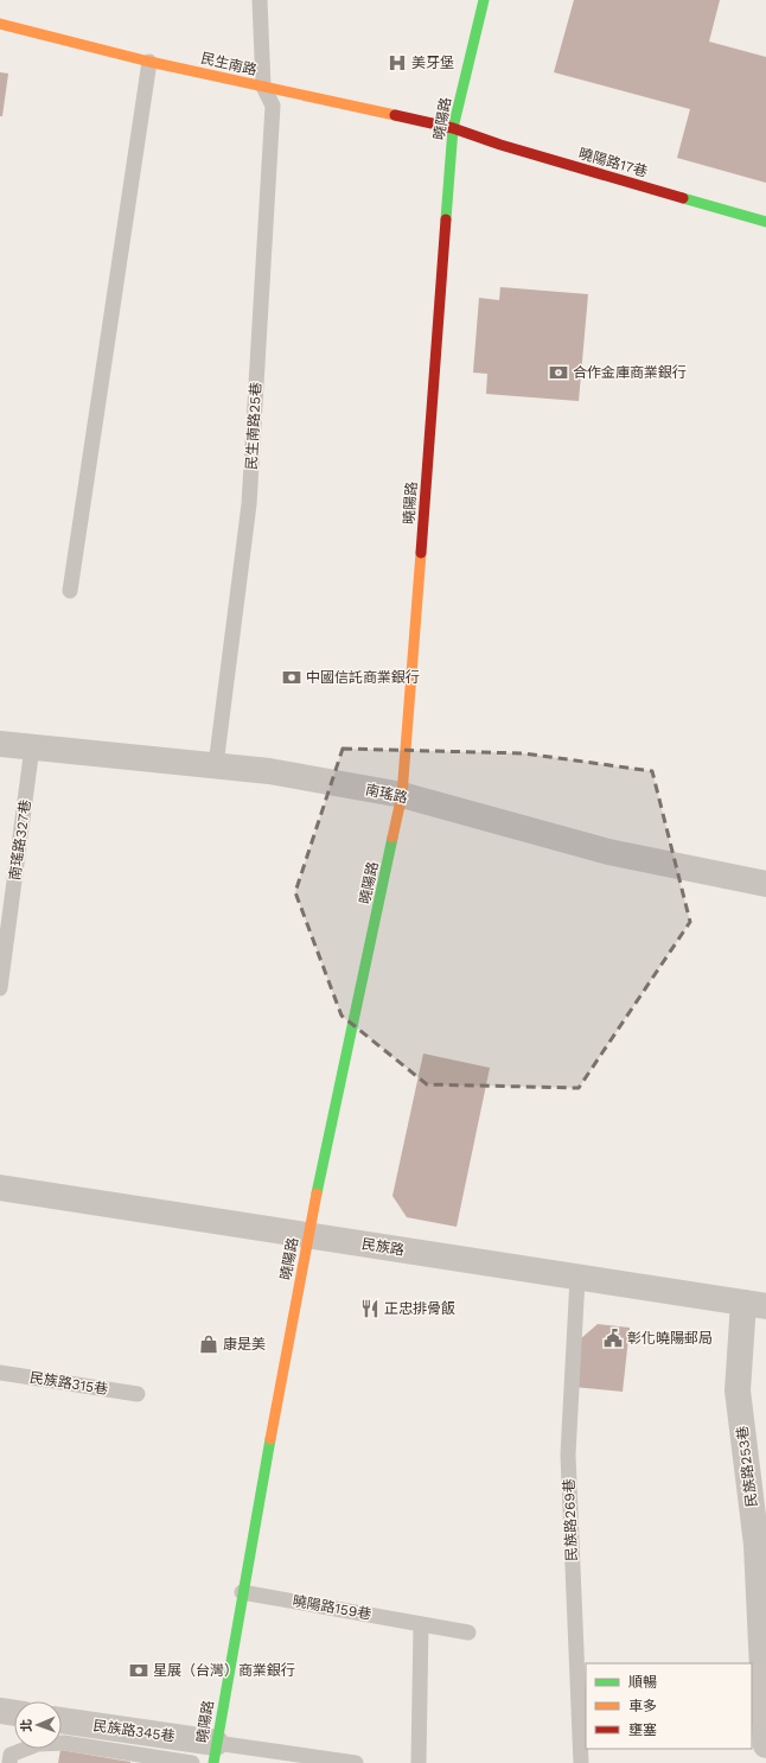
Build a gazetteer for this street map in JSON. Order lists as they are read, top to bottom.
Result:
{
  "streets": {
    "street": [
      "民生南路",
      "曉陽路",
      "曉陽路17巷",
      "南瑤路",
      "民族路",
      "民族路253巷",
      "民族路345巷"
    ],
    "lane": [
      "民生南路25巷",
      "南瑤路327巷",
      "民族路315巷",
      "民族路269巷",
      "曉陽路159巷"
    ]
  },
  "crossings": [
    ["民生南路", "曉陽路"],
    ["民生南路", "曉陽路17巷"],
    ["民生南路", "民生南路25巷"],
    ["曉陽路", "曉陽路17巷"],
    ["曉陽路", "南瑤路"],
    ["曉陽路", "民族路"],
    ["曉陽路", "曉陽路159巷"],
    ["曉陽路", "民族路345巷"],
    ["民生南路25巷", "南瑤路"],
    ["南瑤路", "南瑤路327巷"],
    ["民族路", "民族路253巷"],
    ["民族路", "民族路269巷"]
  ],
  "places": {
    "hospital": ["美牙堡"],
    "bank": ["合作金庫商業銀行", "中國信託商業銀行", "星展（台灣）商業銀行"],
    "restaurant": ["正忠排骨飯"],
    "public building": ["彰化曉陽郵局"],
    "shop": ["康是美"]
  },
  "legend": ["順暢", "車多", "壅塞"],
  "north": "left"
}
